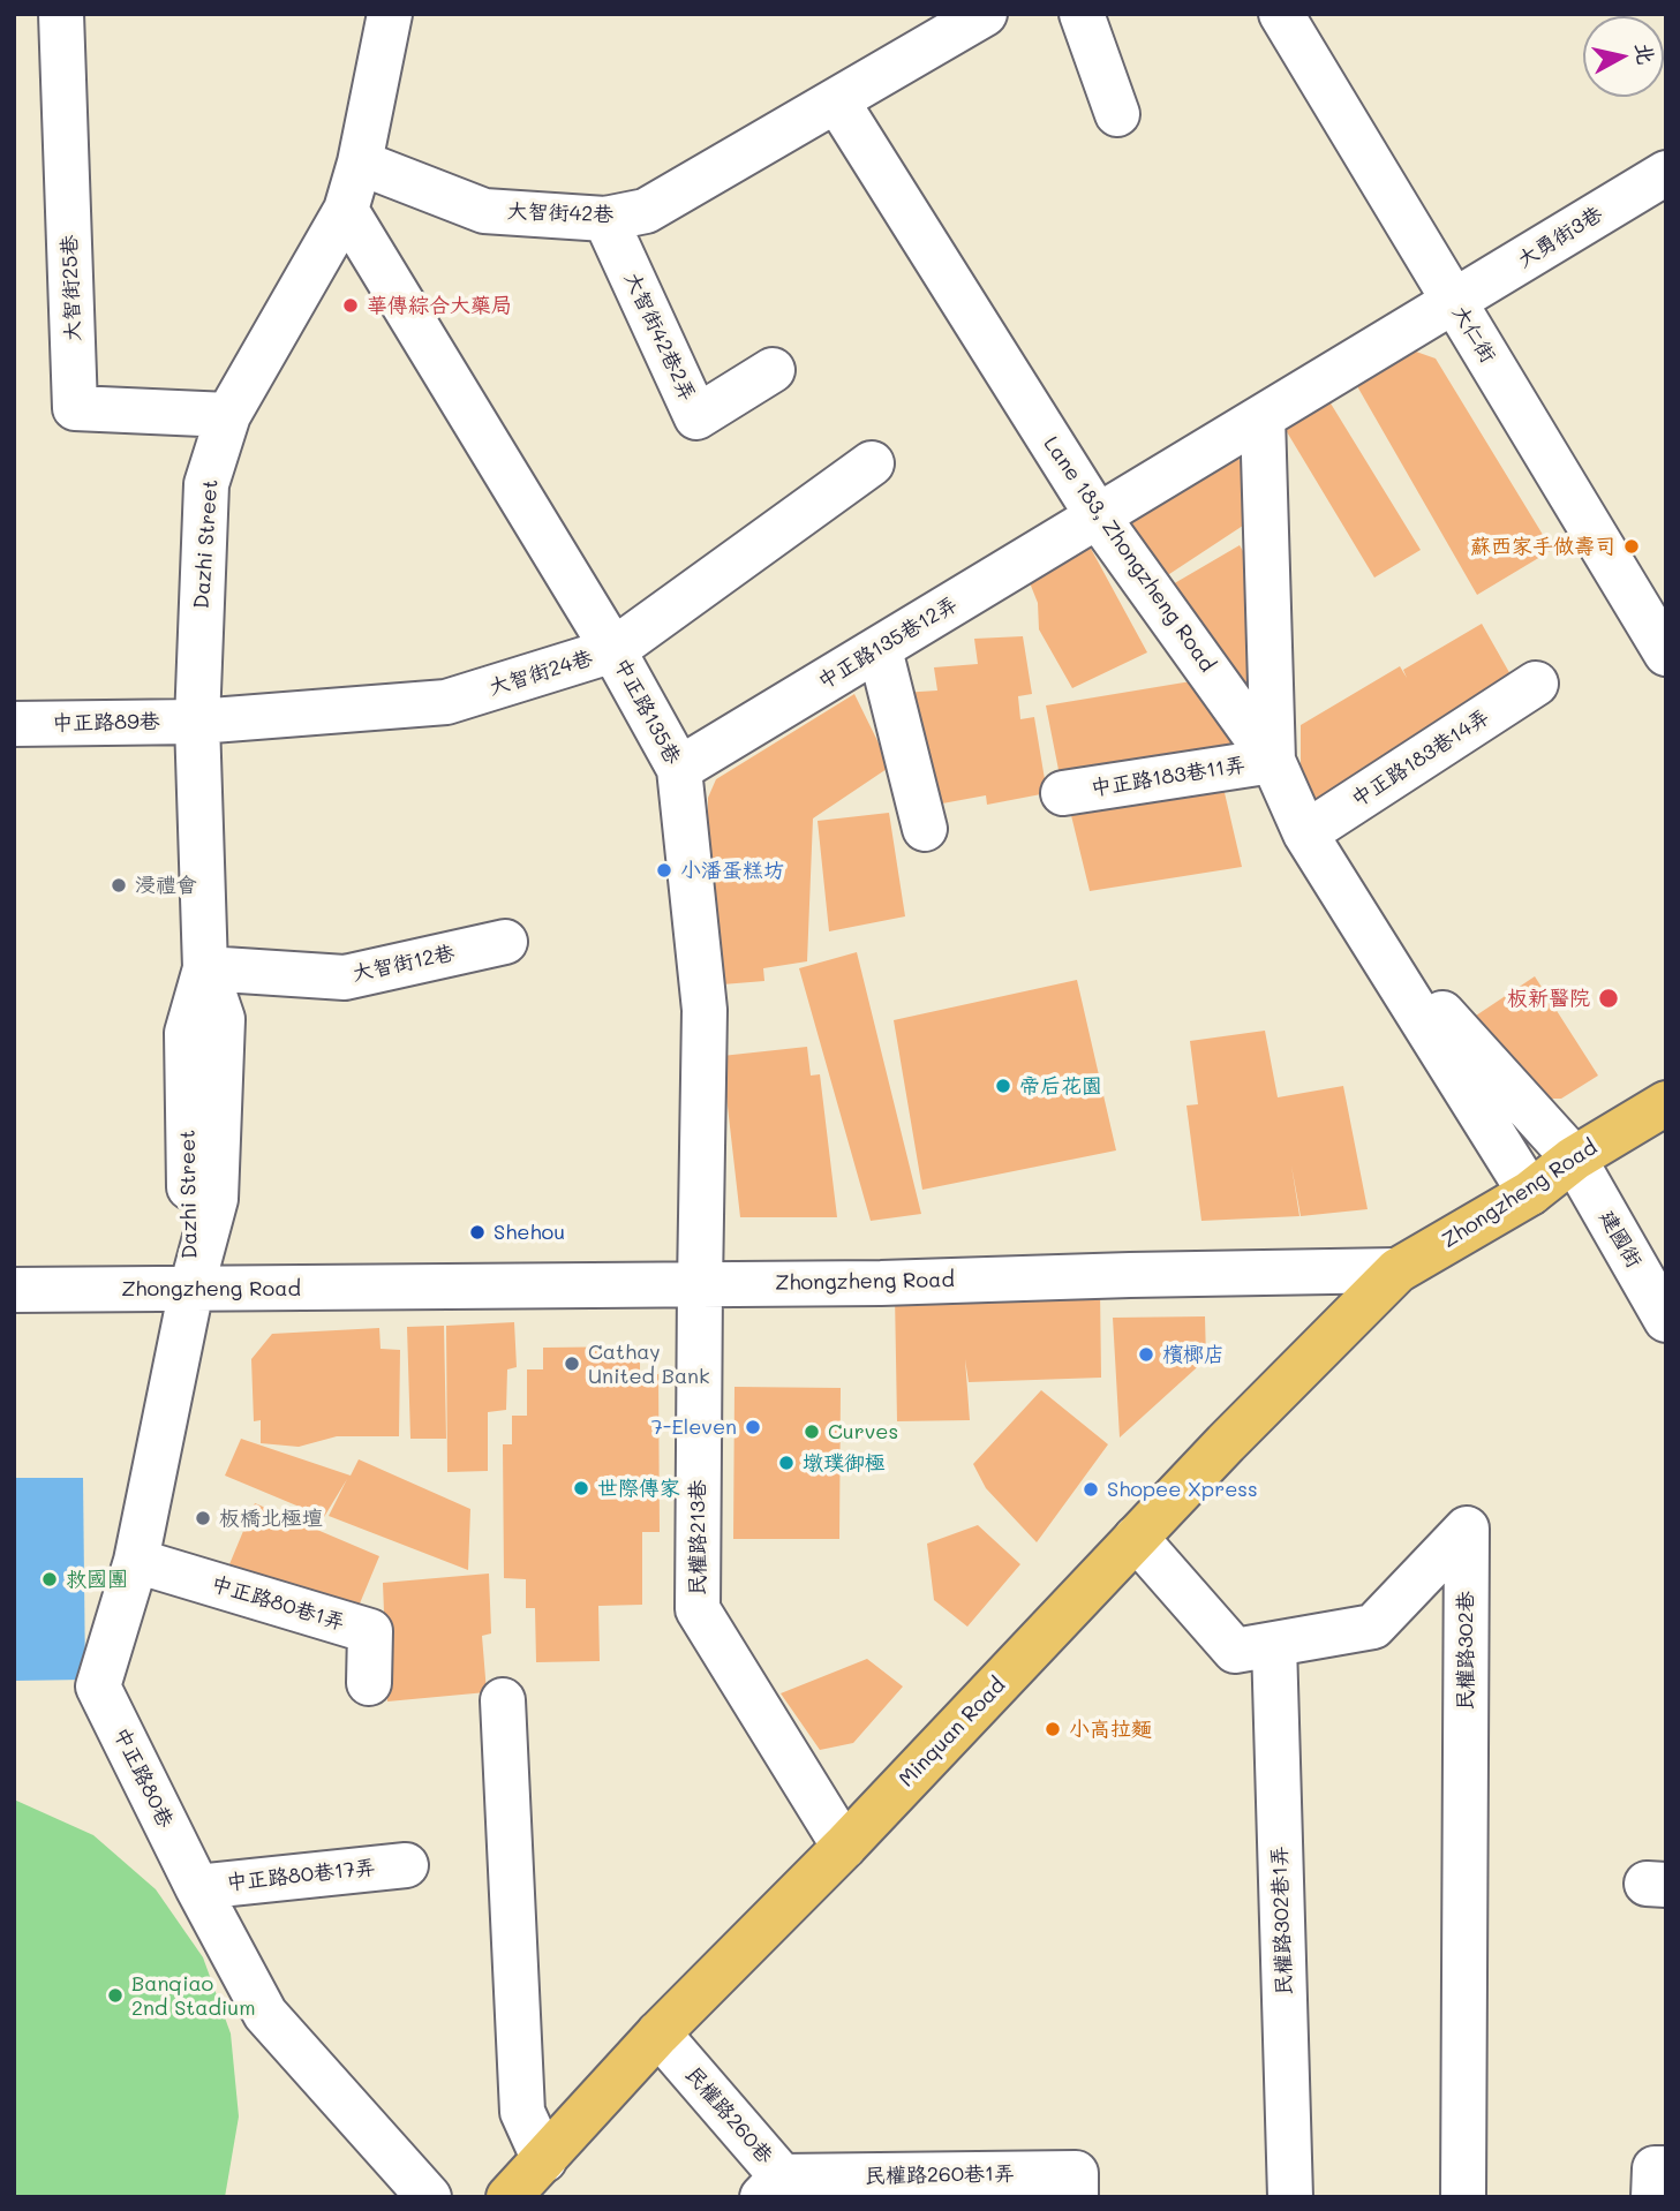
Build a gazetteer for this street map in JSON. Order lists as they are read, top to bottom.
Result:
{
  "streets": {
    "main road": ["Zhongzheng Road", "Minquan Road"],
    "street": [
      "大智街42巷",
      "大勇街3巷",
      "大智街25巷",
      "大仁街",
      "大智街42巷2弄",
      "Dazhi Street",
      "Lane 183, Zhongzheng Road",
      "中正路135巷12弄",
      "大智街24巷",
      "中正路135巷",
      "中正路89巷",
      "中正路183巷14弄",
      "中正路183巷11弄",
      "大智街12巷",
      "建國街",
      "民權路213巷",
      "中正路80巷1弄",
      "民權路302巷",
      "中正路80巷",
      "中正路80巷17弄",
      "民權路302巷1弄",
      "民權路260巷",
      "民權路260巷1弄"
    ]
  },
  "crossings": [
    ["大智街42巷", "大智街42巷2弄"],
    ["大智街42巷", "Dazhi Street"],
    ["大智街42巷", "Lane 183, Zhongzheng Road"],
    ["大勇街3巷", "大仁街"],
    ["大勇街3巷", "中正路135巷12弄"],
    ["大智街25巷", "Dazhi Street"],
    ["Dazhi Street", "大智街24巷"],
    ["Dazhi Street", "中正路135巷"],
    ["Dazhi Street", "中正路89巷"],
    ["Dazhi Street", "大智街12巷"],
    ["Dazhi Street", "Zhongzheng Road"],
    ["Dazhi Street", "中正路80巷"],
    ["Lane 183, Zhongzheng Road", "中正路135巷12弄"],
    ["Lane 183, Zhongzheng Road", "中正路183巷14弄"],
    ["Lane 183, Zhongzheng Road", "中正路183巷11弄"],
    ["Lane 183, Zhongzheng Road", "Zhongzheng Road"],
    ["Lane 183, Zhongzheng Road", "建國街"],
    ["中正路135巷12弄", "中正路135巷"],
    ["大智街24巷", "中正路135巷"],
    ["大智街24巷", "中正路89巷"],
    ["中正路135巷", "Zhongzheng Road"],
    ["中正路135巷", "民權路213巷"],
    ["Zhongzheng Road", "建國街"],
    ["Zhongzheng Road", "民權路213巷"],
    ["Zhongzheng Road", "Minquan Road"],
    ["Zhongzheng Road", "中正路80巷"],
    ["民權路213巷", "Minquan Road"],
    ["中正路80巷1弄", "中正路80巷"],
    ["民權路302巷", "Minquan Road"],
    ["民權路302巷", "民權路302巷1弄"],
    ["Minquan Road", "民權路260巷"],
    ["中正路80巷", "中正路80巷17弄"],
    ["民權路260巷", "民權路260巷1弄"]
  ],
  "places": [
    "華傳綜合大藥局",
    "蘇西家手做壽司",
    "小潘蛋糕坊",
    "浸禮會",
    "板新醫院",
    "帝后花園",
    "Shehou",
    "檳榔店",
    "Cathay United Bank",
    "7-Eleven",
    "Curves",
    "墩璞御極",
    "世際傳家",
    "Shopee Xpress",
    "板橋北極壇",
    "救國團",
    "小高拉麵",
    "Banqiao 2nd Stadium"
  ],
  "north": "right"
}
